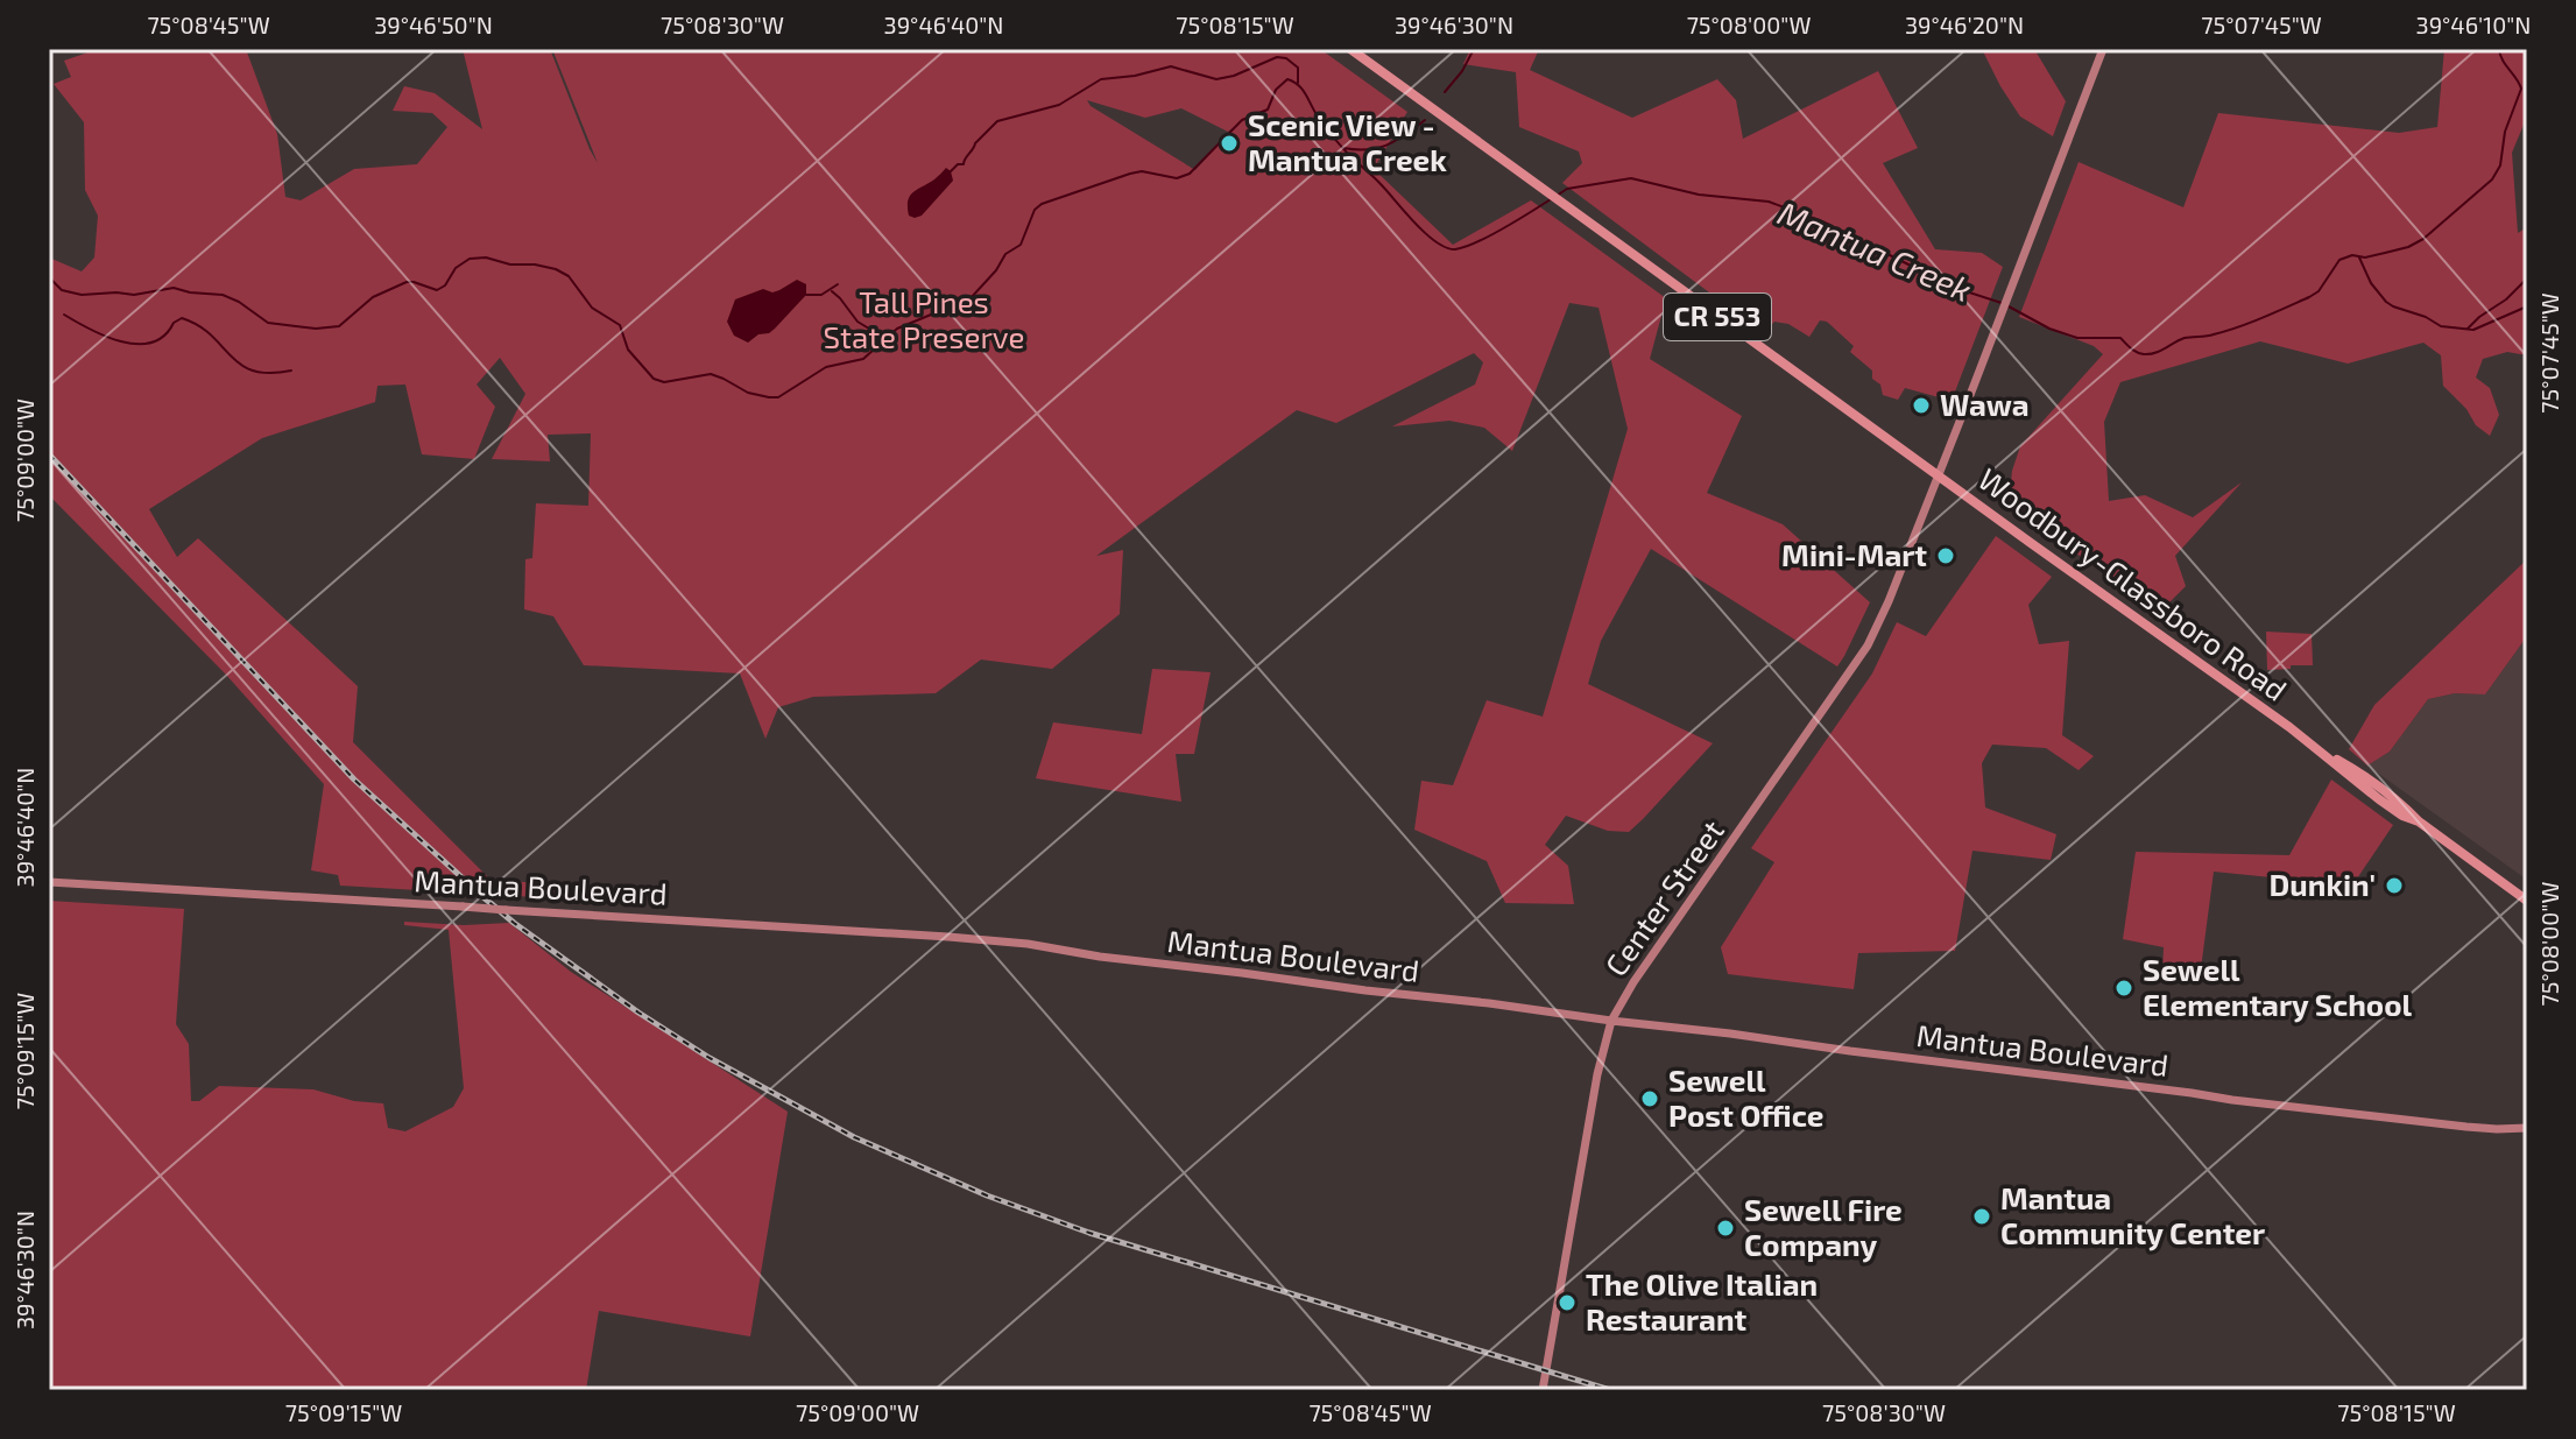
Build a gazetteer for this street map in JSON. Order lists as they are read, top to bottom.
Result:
{
  "streets": {
    "main road": [
      "CR 553",
      "Woodbury-Glassboro Road",
      "Mantua Boulevard",
      "Center Street"
    ]
  },
  "crossings": [
    ["Woodbury-Glassboro Road", "Center Street"],
    ["Mantua Boulevard", "Center Street"]
  ],
  "water": ["Mantua Creek"],
  "parks": ["Tall Pines State Preserve"],
  "places": [
    "Scenic View - Mantua Creek",
    "Wawa",
    "Mini-Mart",
    "Dunkin'",
    "Sewell Elementary School",
    "Sewell Post Office",
    "Mantua Community Center",
    "Sewell Fire Company",
    "The Olive Italian Restaurant"
  ],
  "coordinates": [
    "75°08'45\"W",
    "39°46'50\"N",
    "75°08'30\"W",
    "39°46'40\"N",
    "75°08'15\"W",
    "39°46'30\"N",
    "75°08'00\"W",
    "39°46'20\"N",
    "75°07'45\"W",
    "39°46'10\"N",
    "75°09'00\"W",
    "75°09'15\"W"
  ]
}
